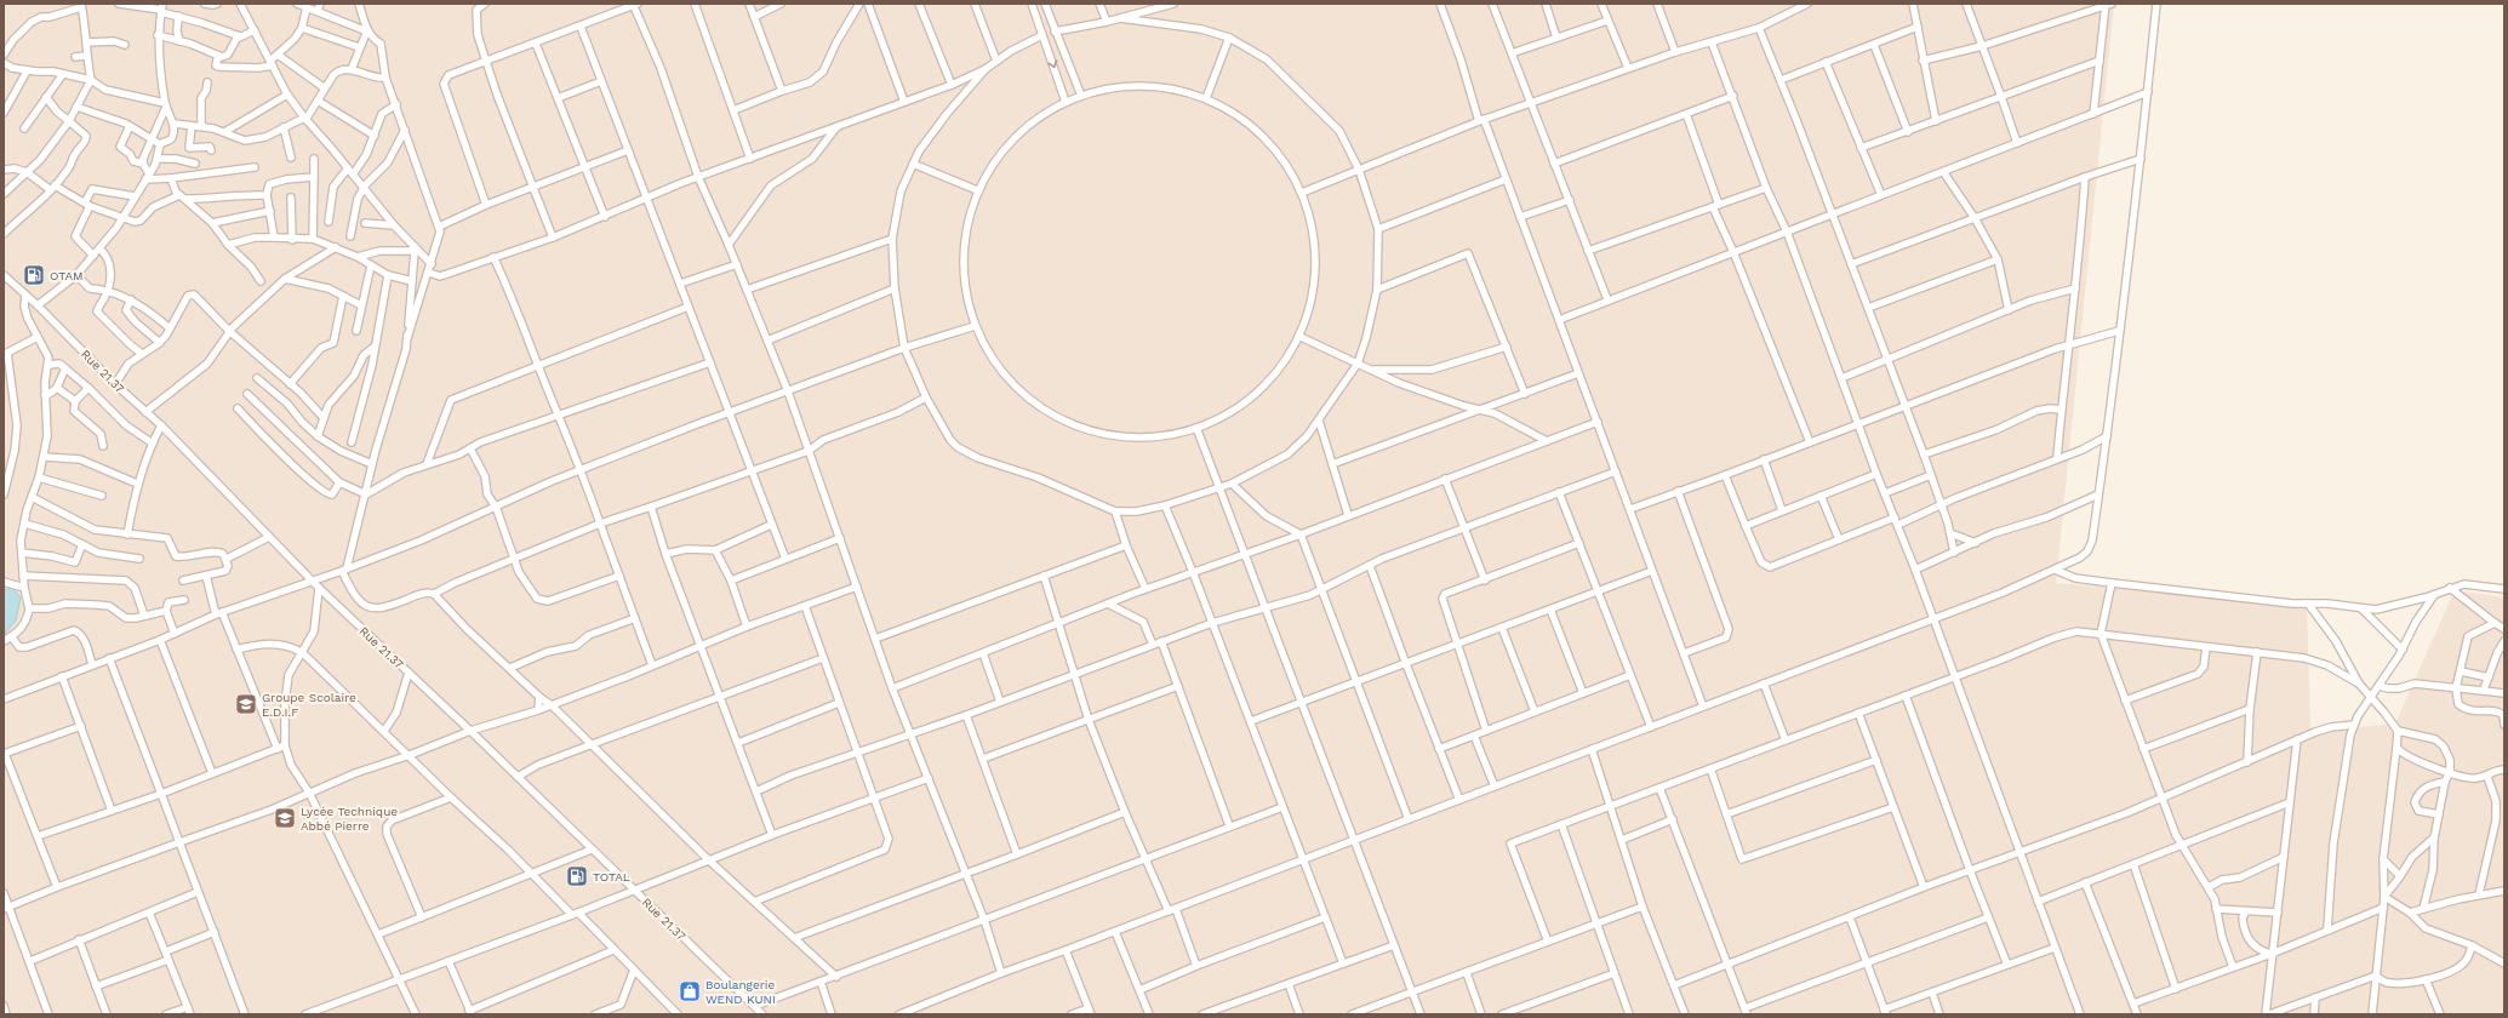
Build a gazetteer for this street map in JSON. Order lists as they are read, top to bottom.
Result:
{
  "streets": {
    "street": ["Rue 21.37"]
  },
  "places": {
    "fuel station": ["OTAM", "TOTAL"],
    "school or university": ["Groupe Scolaire E.D.I.F", "Lycée Technique Abbé Pierre"],
    "shop": ["Boulangerie WEND KUNI"]
  }
}
